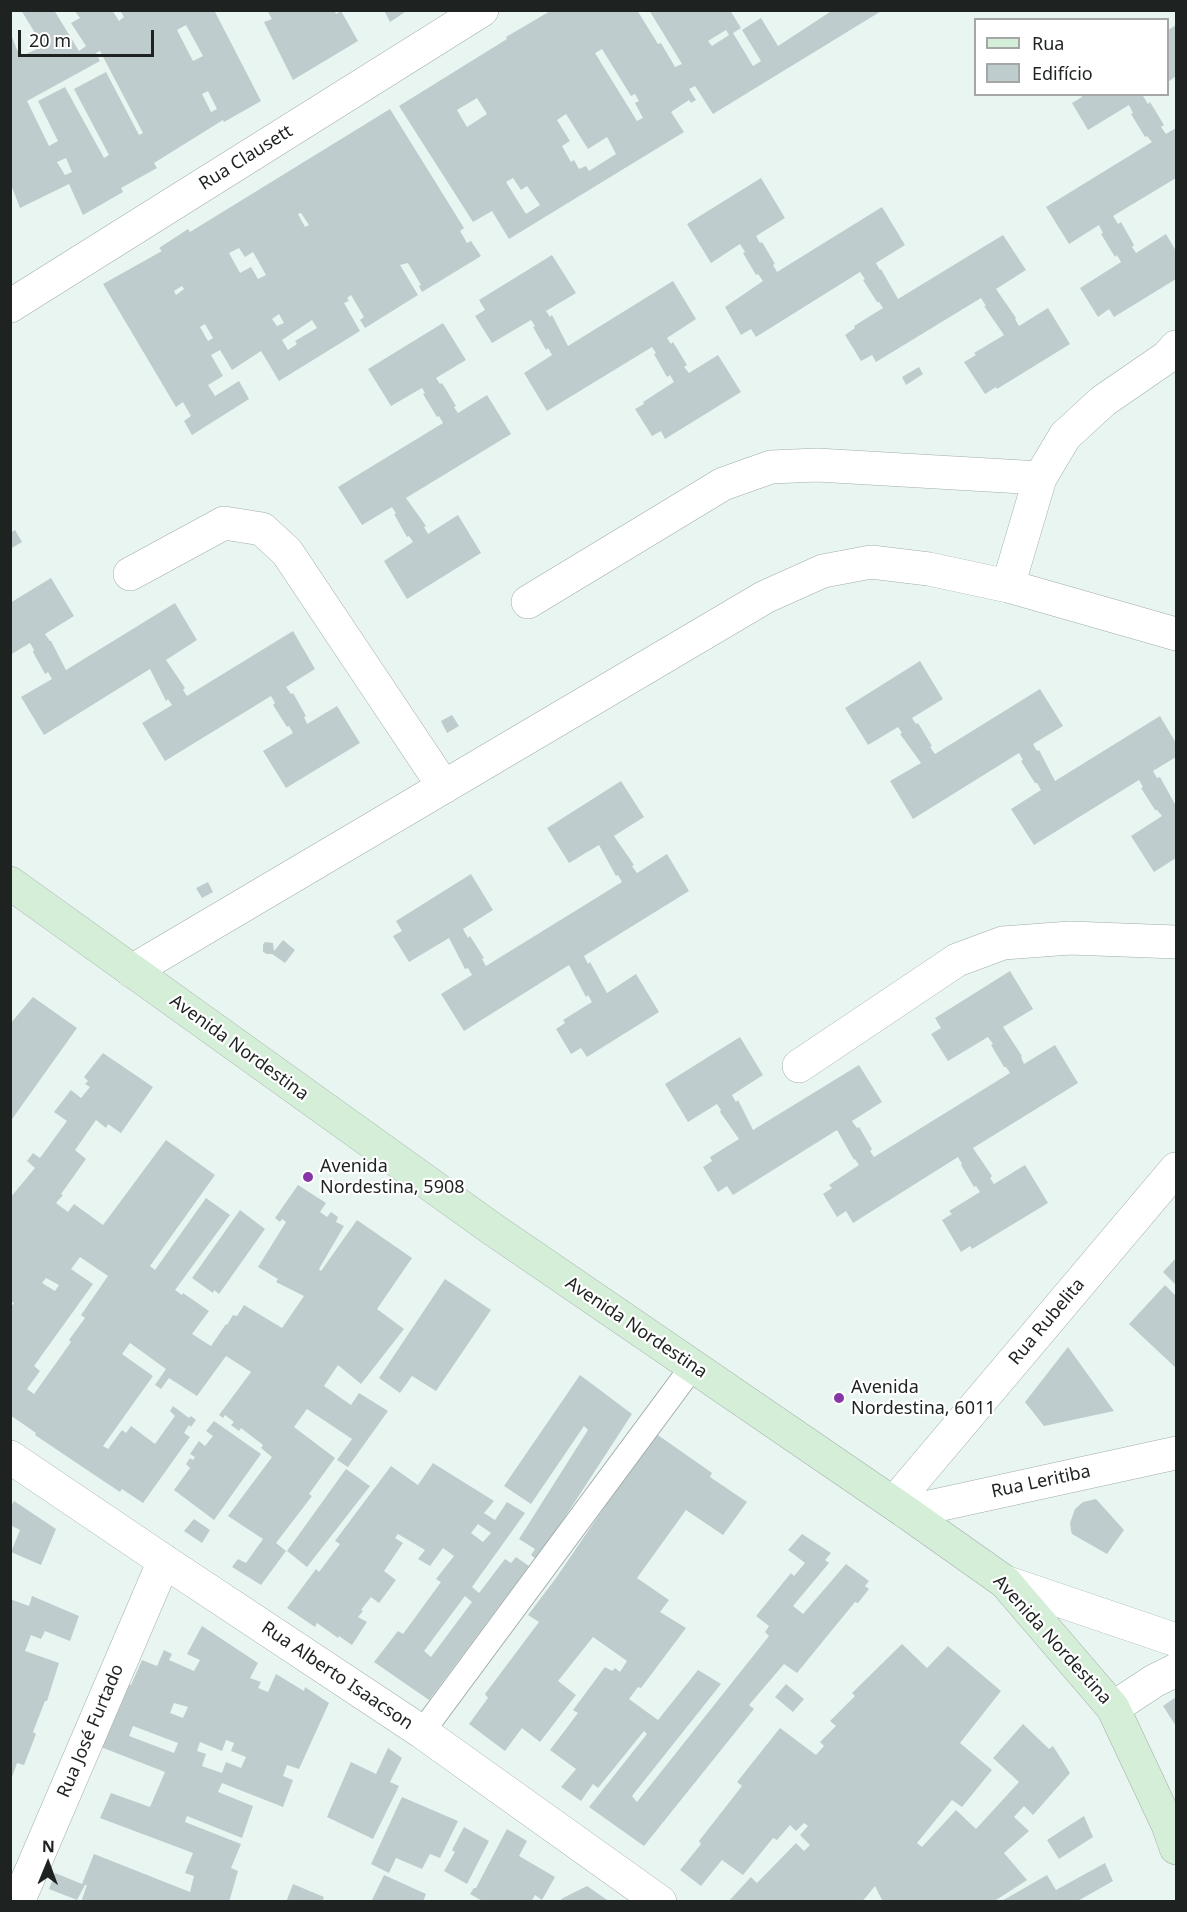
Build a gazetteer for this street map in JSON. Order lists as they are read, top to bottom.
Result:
{
  "streets": {
    "main road": ["Avenida Nordestina"],
    "street": [
      "Rua Clausett",
      "Rua Rubelita",
      "Rua Leritiba",
      "Rua Alberto Isaacson",
      "Rua José Furtado"
    ]
  },
  "crossings": [
    ["Avenida Nordestina", "Rua Rubelita"],
    ["Avenida Nordestina", "Rua Leritiba"],
    ["Rua Rubelita", "Rua Leritiba"],
    ["Rua Alberto Isaacson", "Rua José Furtado"]
  ],
  "places": ["Avenida Nordestina, 5908", "Avenida Nordestina, 6011"],
  "legend": ["Rua", "Edifício"],
  "scale_bar": "20 m",
  "north": "top"
}
